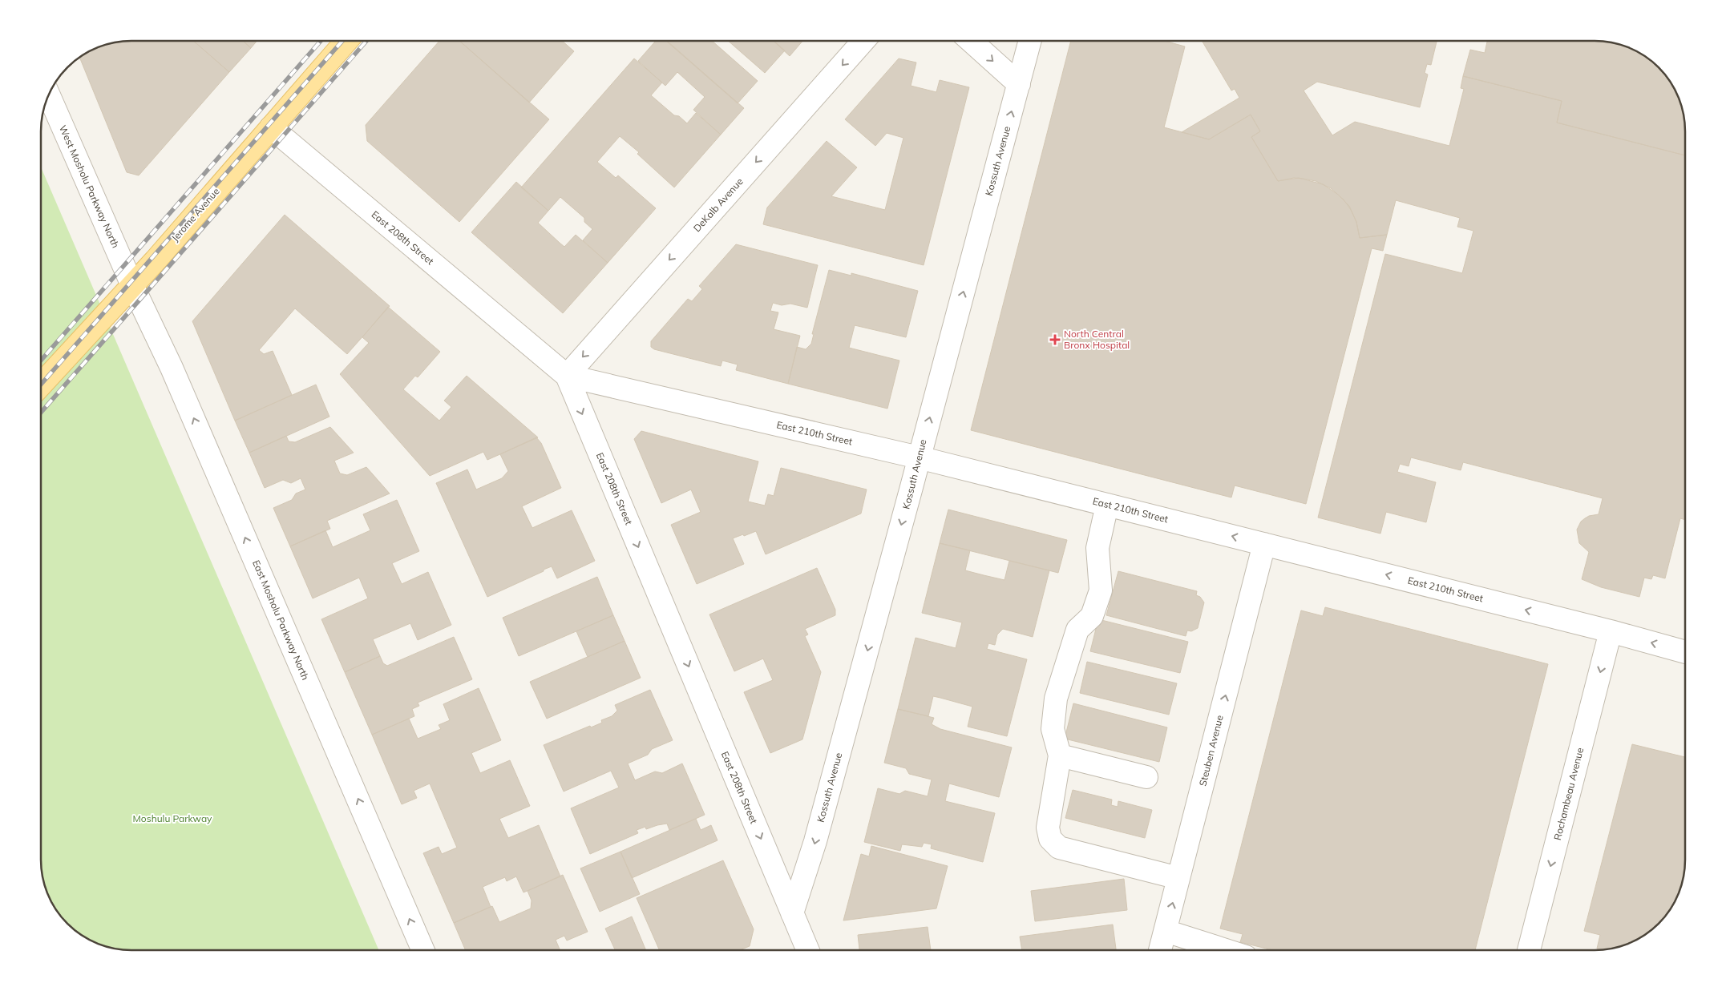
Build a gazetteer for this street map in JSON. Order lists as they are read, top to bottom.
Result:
{
  "streets": {
    "main road": ["Jerome Avenue"],
    "street": [
      "Kossuth Avenue",
      "West Mosholu Parkway North",
      "DeKalb Avenue",
      "East 208th Street",
      "East 210th Street",
      "East Mosholu Parkway North",
      "Steuben Avenue",
      "Rochambeau Avenue"
    ]
  },
  "crossings": [
    ["Kossuth Avenue", "East 208th Street"],
    ["Kossuth Avenue", "East 210th Street"],
    ["West Mosholu Parkway North", "Jerome Avenue"],
    ["West Mosholu Parkway North", "East Mosholu Parkway North"],
    ["DeKalb Avenue", "East 208th Street"],
    ["DeKalb Avenue", "East 210th Street"],
    ["Jerome Avenue", "East 208th Street"],
    ["Jerome Avenue", "East Mosholu Parkway North"],
    ["East 208th Street", "East 210th Street"],
    ["East 210th Street", "Steuben Avenue"],
    ["East 210th Street", "Rochambeau Avenue"]
  ],
  "one_way": [
    "DeKalb Avenue",
    "East 208th Street",
    "East 210th Street",
    "East Mosholu Parkway North",
    "Rochambeau Avenue"
  ],
  "parks": ["Moshulu Parkway"],
  "places": {
    "health": ["North Central Bronx Hospital"]
  }
}
